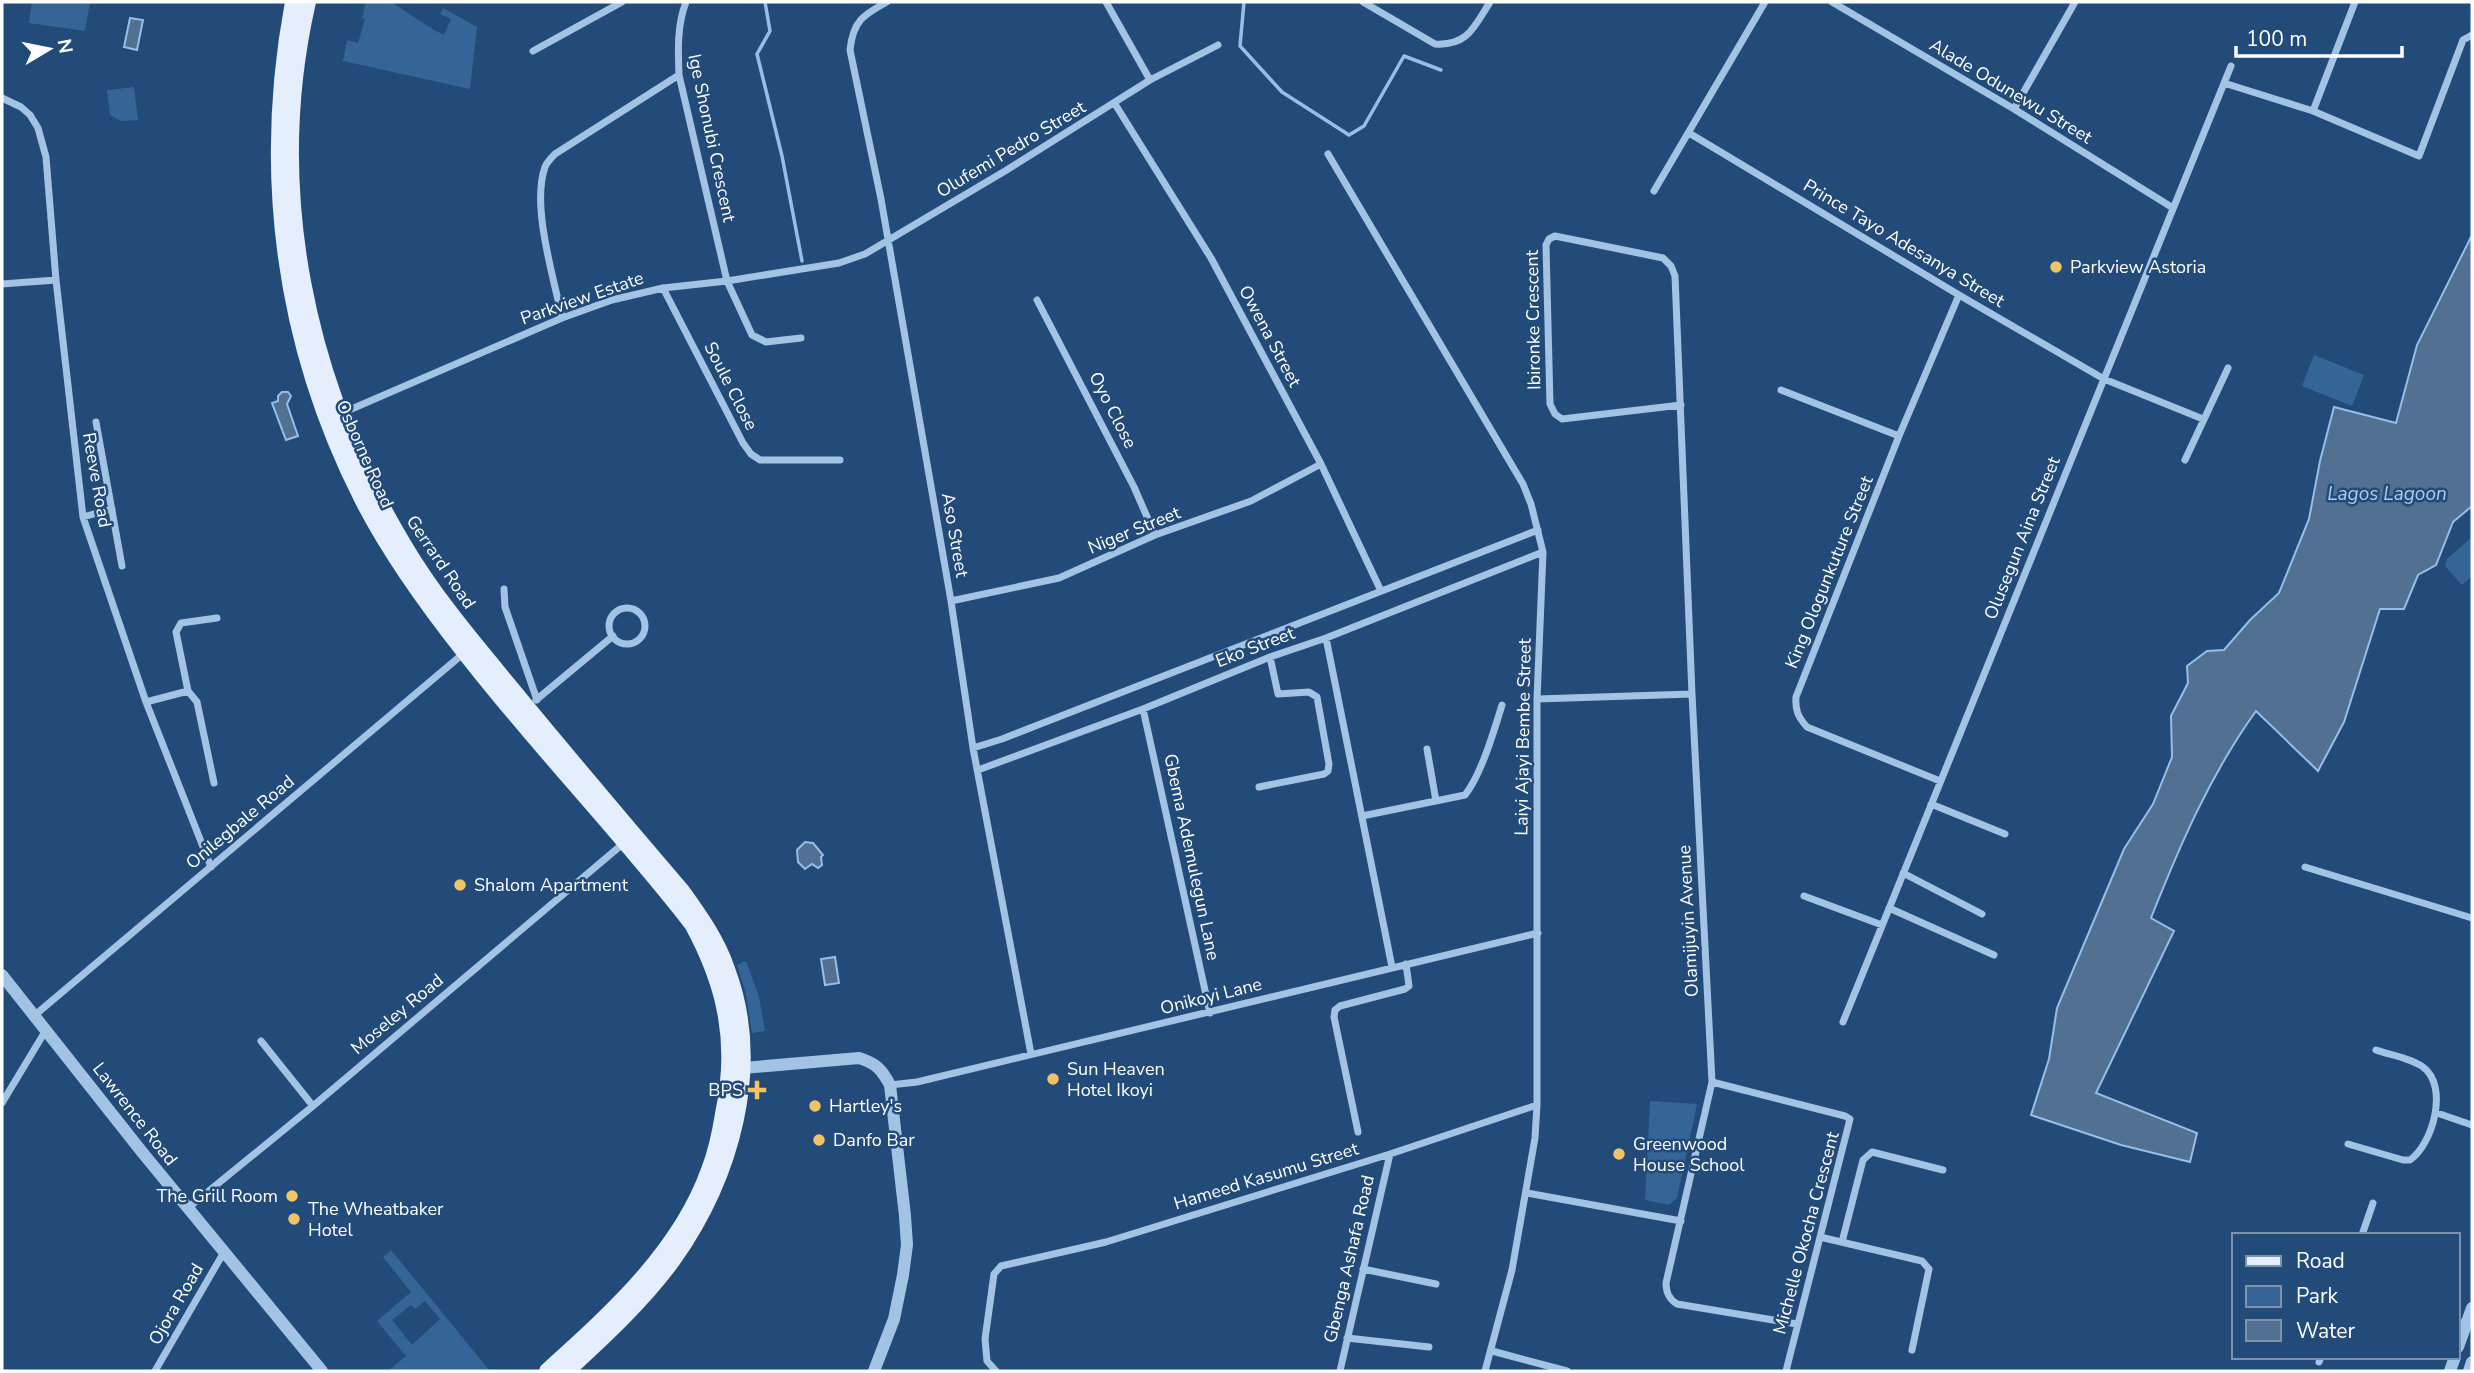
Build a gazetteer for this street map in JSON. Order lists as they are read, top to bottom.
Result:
{
  "streets": {
    "main road": ["Osborne Road", "Gerrard Road"],
    "street": [
      "Alade Odunewu Street",
      "Ige Shonubi Crescent",
      "Olufemi Pedro Street",
      "Prince Tayo Adesanya Street",
      "Parkview Estate",
      "Ibironke Crescent",
      "Owena Street",
      "Soule Close",
      "Oyo Close",
      "Reeve Road",
      "Niger Street",
      "Aso Street",
      "Olusegun Aina Street",
      "King Ologunkuture Street",
      "Eko Street",
      "Laiyi Ajayi Bembe Street",
      "Onilegbale Road",
      "Gbema Ademulegun Lane",
      "Olamijuyin Avenue",
      "Onikoyi Lane",
      "Moseley Road",
      "Lawrence Road",
      "Hameed Kasumu Street",
      "Michelle Okocha Crescent",
      "Gbenga Ashafa Road",
      "Ojora Road"
    ]
  },
  "crossings": [
    ["Alade Odunewu Street", "Olusegun Aina Street"],
    ["Ige Shonubi Crescent", "Parkview Estate"],
    ["Olufemi Pedro Street", "Parkview Estate"],
    ["Olufemi Pedro Street", "Owena Street"],
    ["Olufemi Pedro Street", "Aso Street"],
    ["Prince Tayo Adesanya Street", "Olusegun Aina Street"],
    ["Prince Tayo Adesanya Street", "King Ologunkuture Street"],
    ["Parkview Estate", "Soule Close"],
    ["Parkview Estate", "Aso Street"],
    ["Parkview Estate", "Gerrard Road"],
    ["Ibironke Crescent", "Olamijuyin Avenue"],
    ["Owena Street", "Niger Street"],
    ["Owena Street", "Eko Street"],
    ["Oyo Close", "Niger Street"],
    ["Osborne Road", "Gerrard Road"],
    ["Osborne Road", "Onilegbale Road"],
    ["Osborne Road", "Moseley Road"],
    ["Reeve Road", "Onilegbale Road"],
    ["Niger Street", "Aso Street"],
    ["Aso Street", "Eko Street"],
    ["Aso Street", "Onikoyi Lane"],
    ["Olusegun Aina Street", "King Ologunkuture Street"],
    ["Eko Street", "Laiyi Ajayi Bembe Street"],
    ["Eko Street", "Gbema Ademulegun Lane"],
    ["Laiyi Ajayi Bembe Street", "Onikoyi Lane"],
    ["Laiyi Ajayi Bembe Street", "Hameed Kasumu Street"],
    ["Onilegbale Road", "Lawrence Road"],
    ["Gbema Ademulegun Lane", "Onikoyi Lane"],
    ["Olamijuyin Avenue", "Michelle Okocha Crescent"],
    ["Moseley Road", "Lawrence Road"],
    ["Lawrence Road", "Ojora Road"],
    ["Hameed Kasumu Street", "Gbenga Ashafa Road"]
  ],
  "water": ["Lagos Lagoon"],
  "places": {
    "other": [
      "Parkview Astoria",
      "Shalom Apartment",
      "Sun Heaven Hotel Ikoyi",
      "Hartley's",
      "Danfo Bar",
      "Greenwood House School",
      "The Grill Room",
      "The Wheatbaker Hotel"
    ],
    "health": ["BPS"]
  },
  "legend": ["Road", "Park", "Water"],
  "scale_bar": "100 m",
  "north": "right"
}
